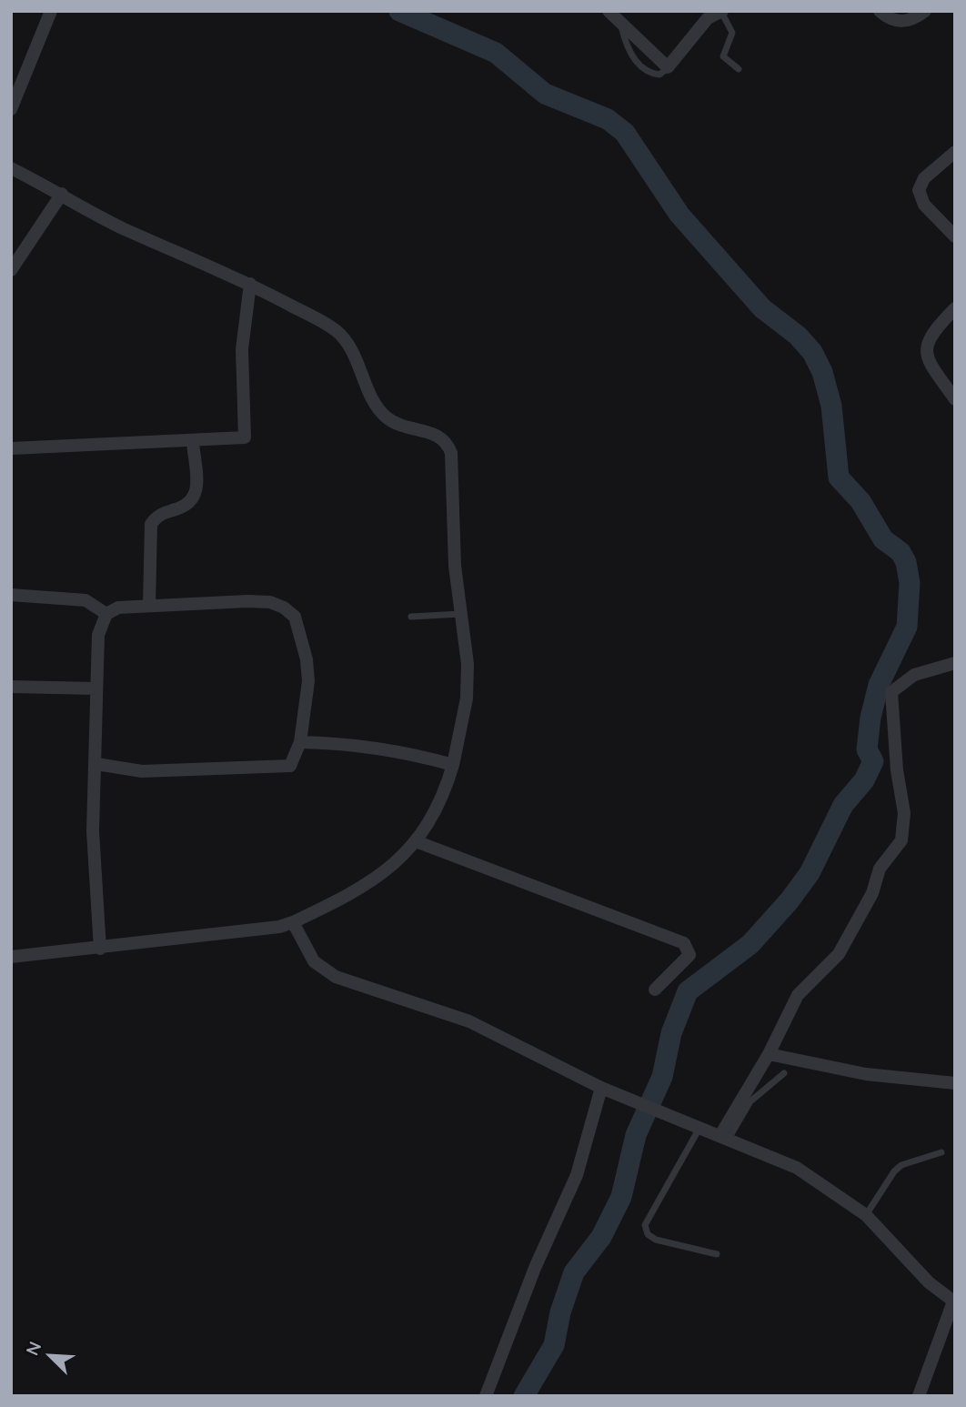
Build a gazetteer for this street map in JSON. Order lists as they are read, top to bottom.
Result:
{
  "north": "top left"
}
